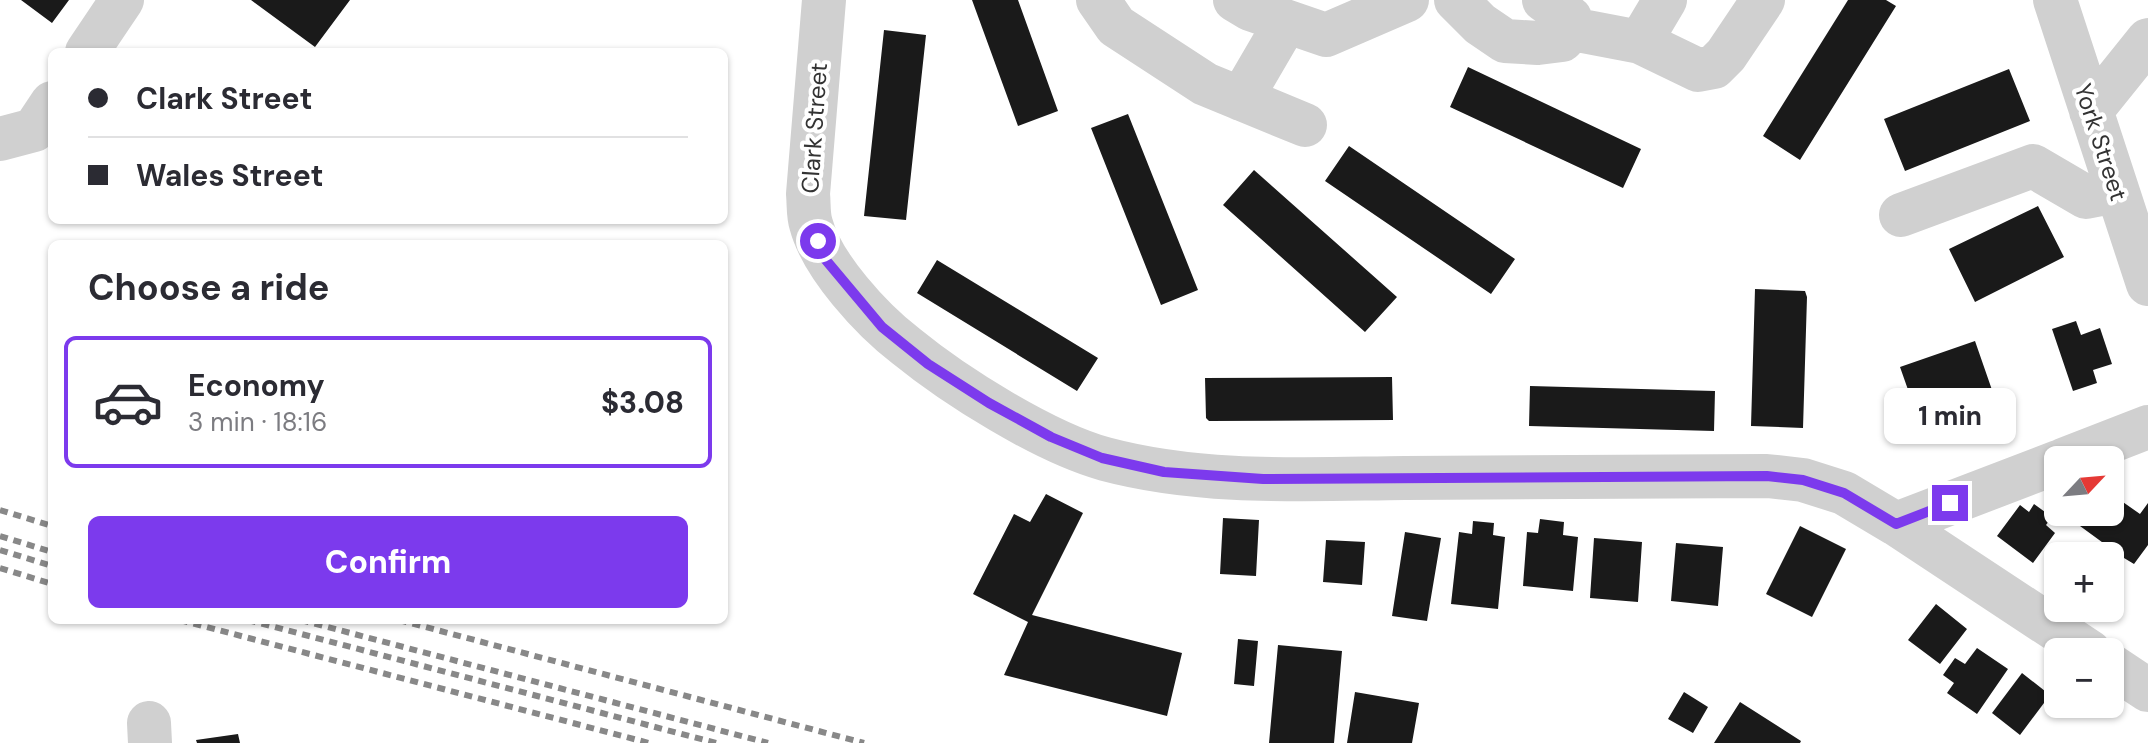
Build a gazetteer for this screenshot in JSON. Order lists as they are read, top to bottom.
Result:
{
  "streets": {
    "street": ["Clark Street", "York Street"]
  },
  "north": "top right",
  "page": {
    "banner": ["Clark Street", "Wales Street"],
    "heading": "Choose a ride",
    "list": [
      {
        "name": "Economy",
        "note": "3 min · 18:16",
        "value": "$3.08"
      }
    ],
    "bubble": "1 min",
    "map_buttons": ["+", "−"],
    "buttons": "Confirm"
  }
}
